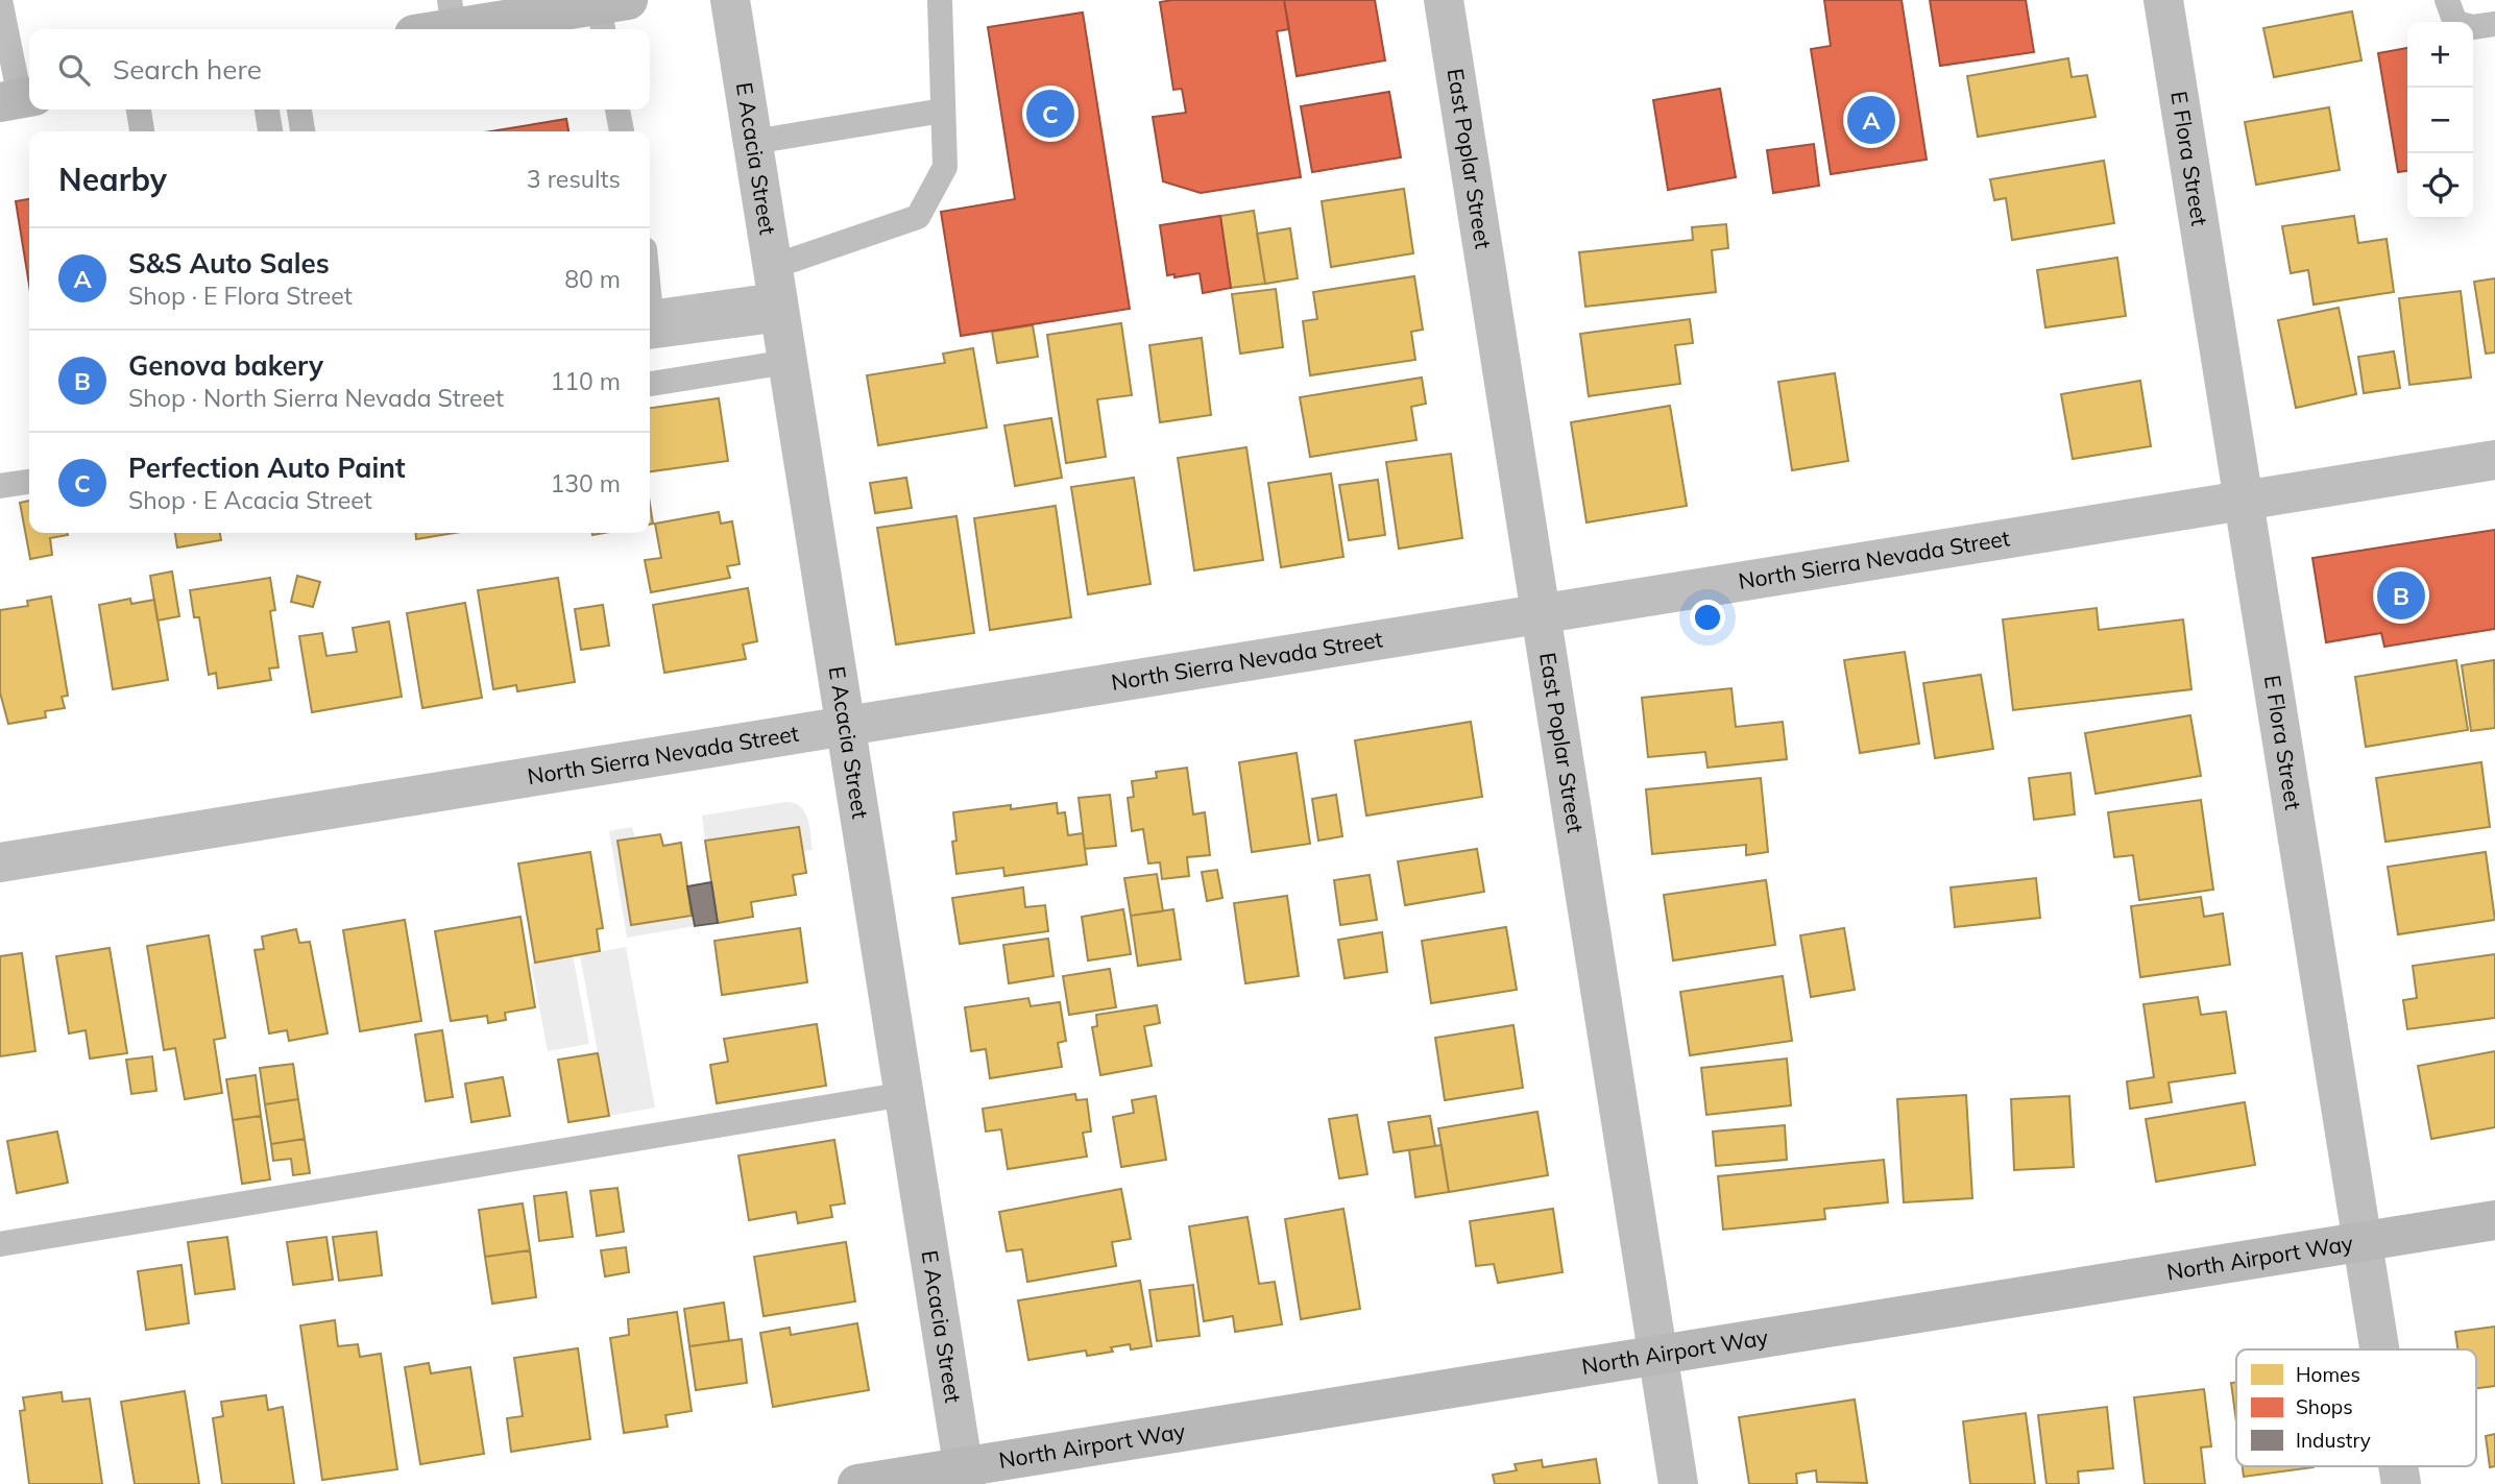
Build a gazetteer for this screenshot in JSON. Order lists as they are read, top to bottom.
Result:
{
  "streets": {
    "main road": ["North Airport Way"],
    "street": [
      "E Acacia Street",
      "East Poplar Street",
      "E Flora Street",
      "North Sierra Nevada Street"
    ]
  },
  "crossings": [
    ["E Acacia Street", "North Sierra Nevada Street"],
    ["E Acacia Street", "North Airport Way"],
    ["East Poplar Street", "North Sierra Nevada Street"],
    ["East Poplar Street", "North Airport Way"],
    ["E Flora Street", "North Sierra Nevada Street"],
    ["E Flora Street", "North Airport Way"]
  ],
  "legend": ["Homes", "Shops", "Industry"],
  "page": {
    "map_buttons": ["+", "−"],
    "search": "Search here",
    "pins": ["C", "A", "B"],
    "heading": ["Nearby", "3 results"],
    "list": [
      {
        "mark": "A",
        "name": "S&S Auto Sales",
        "note": "Shop · E Flora Street",
        "value": "80 m"
      },
      {
        "mark": "B",
        "name": "Genova bakery",
        "note": "Shop · North Sierra Nevada Street",
        "value": "110 m"
      },
      {
        "mark": "C",
        "name": "Perfection Auto Paint",
        "note": "Shop · E Acacia Street",
        "value": "130 m"
      }
    ]
  }
}
